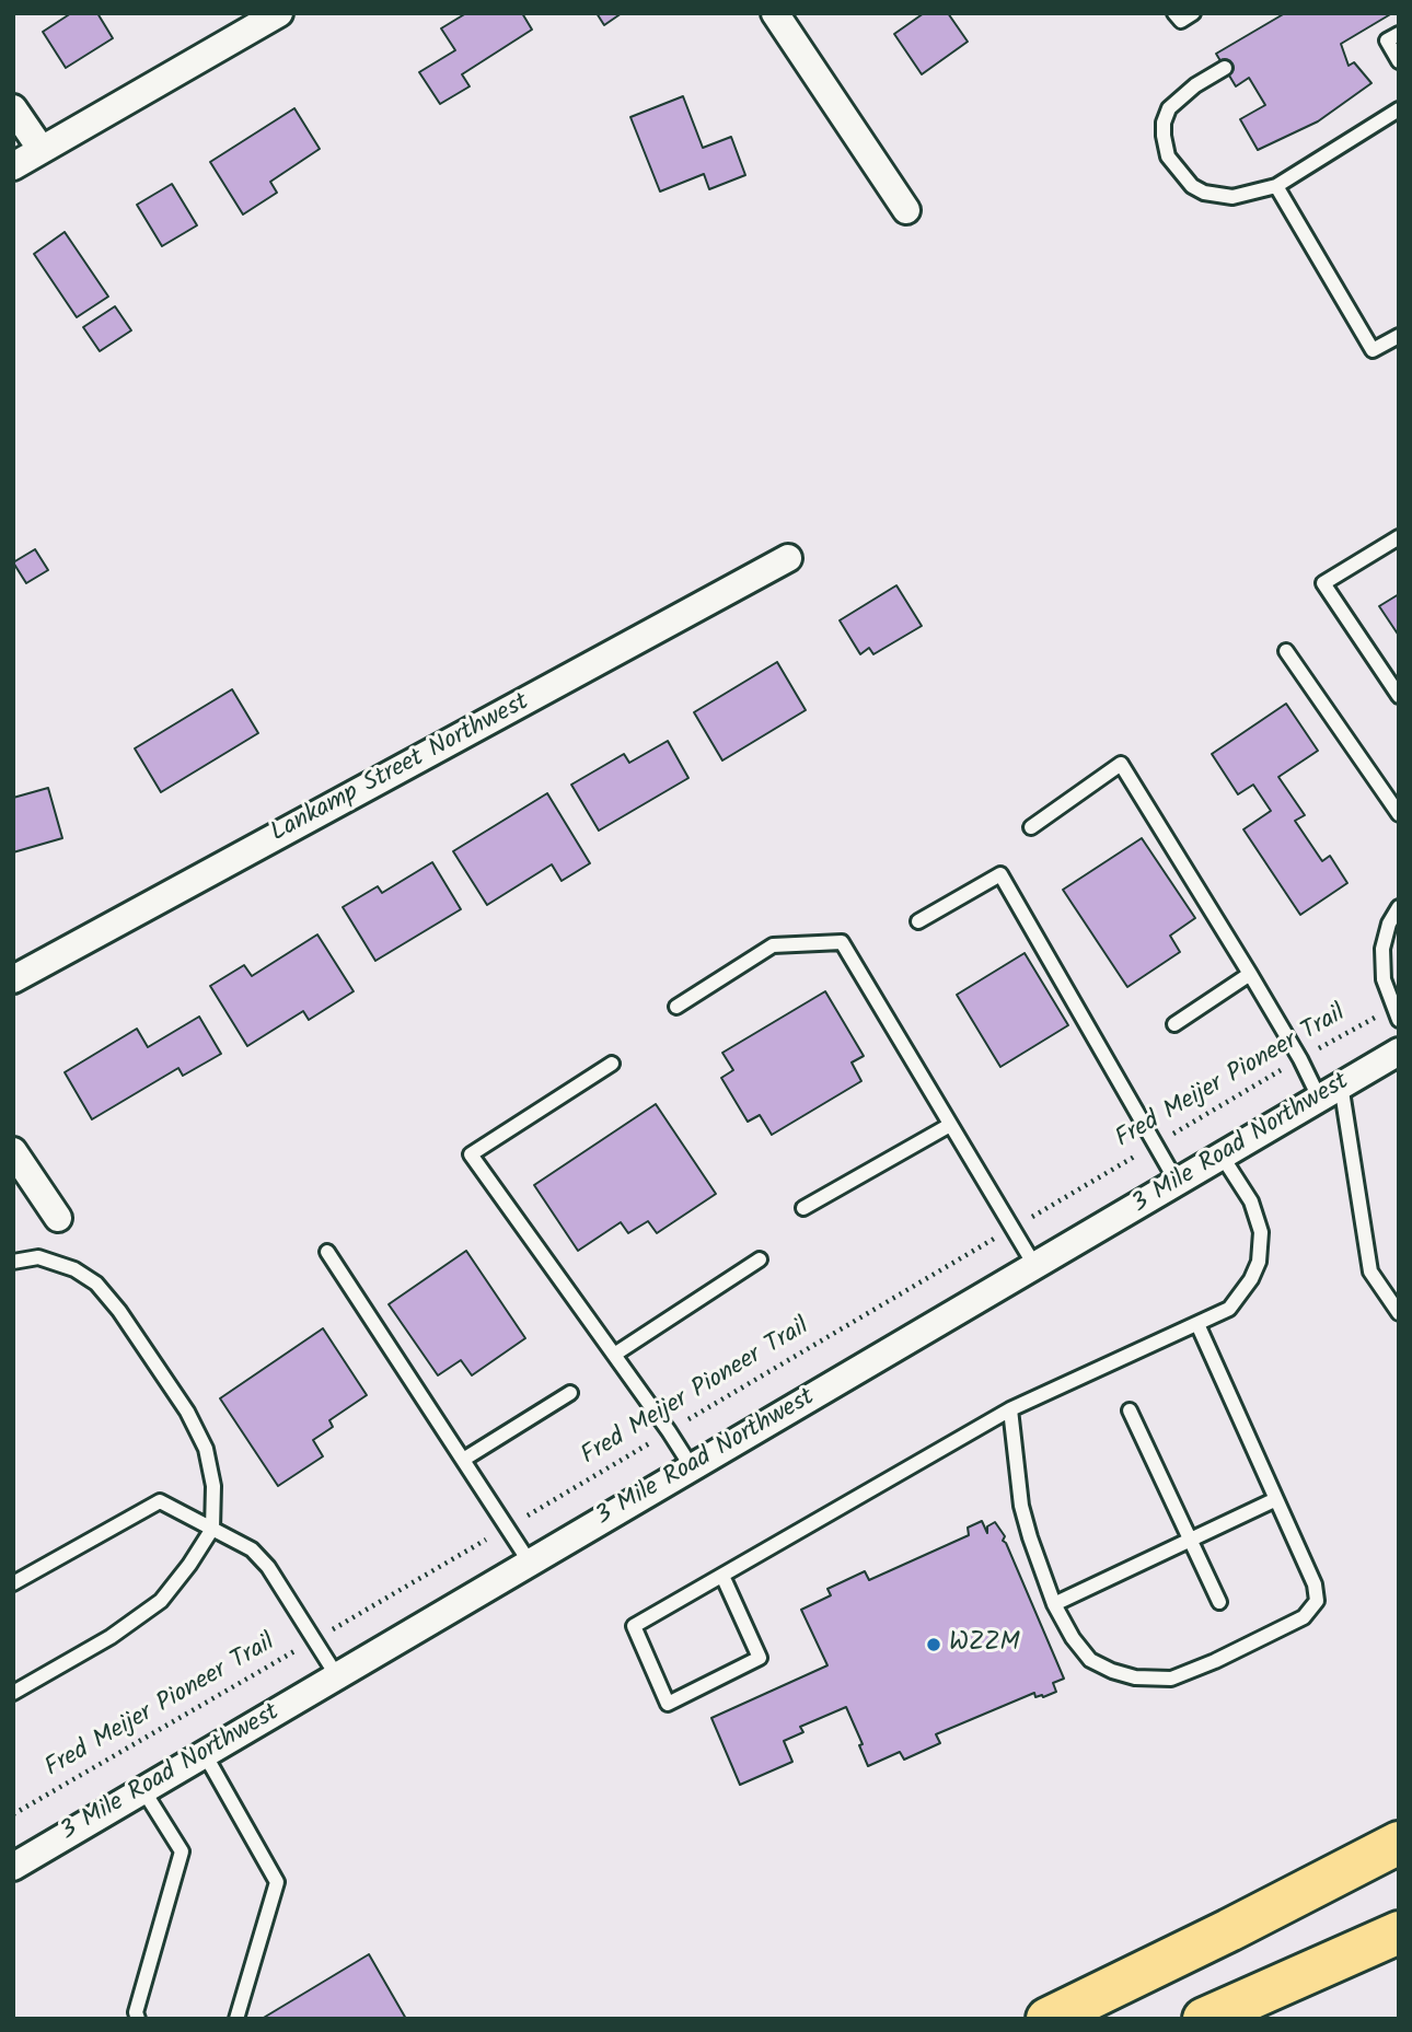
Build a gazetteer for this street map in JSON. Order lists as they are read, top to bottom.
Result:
{
  "streets": {
    "street": ["Lankamp Street Northwest", "3 Mile Road Northwest"],
    "path": ["Fred Meijer Pioneer Trail"]
  },
  "places": ["WZZM"]
}
